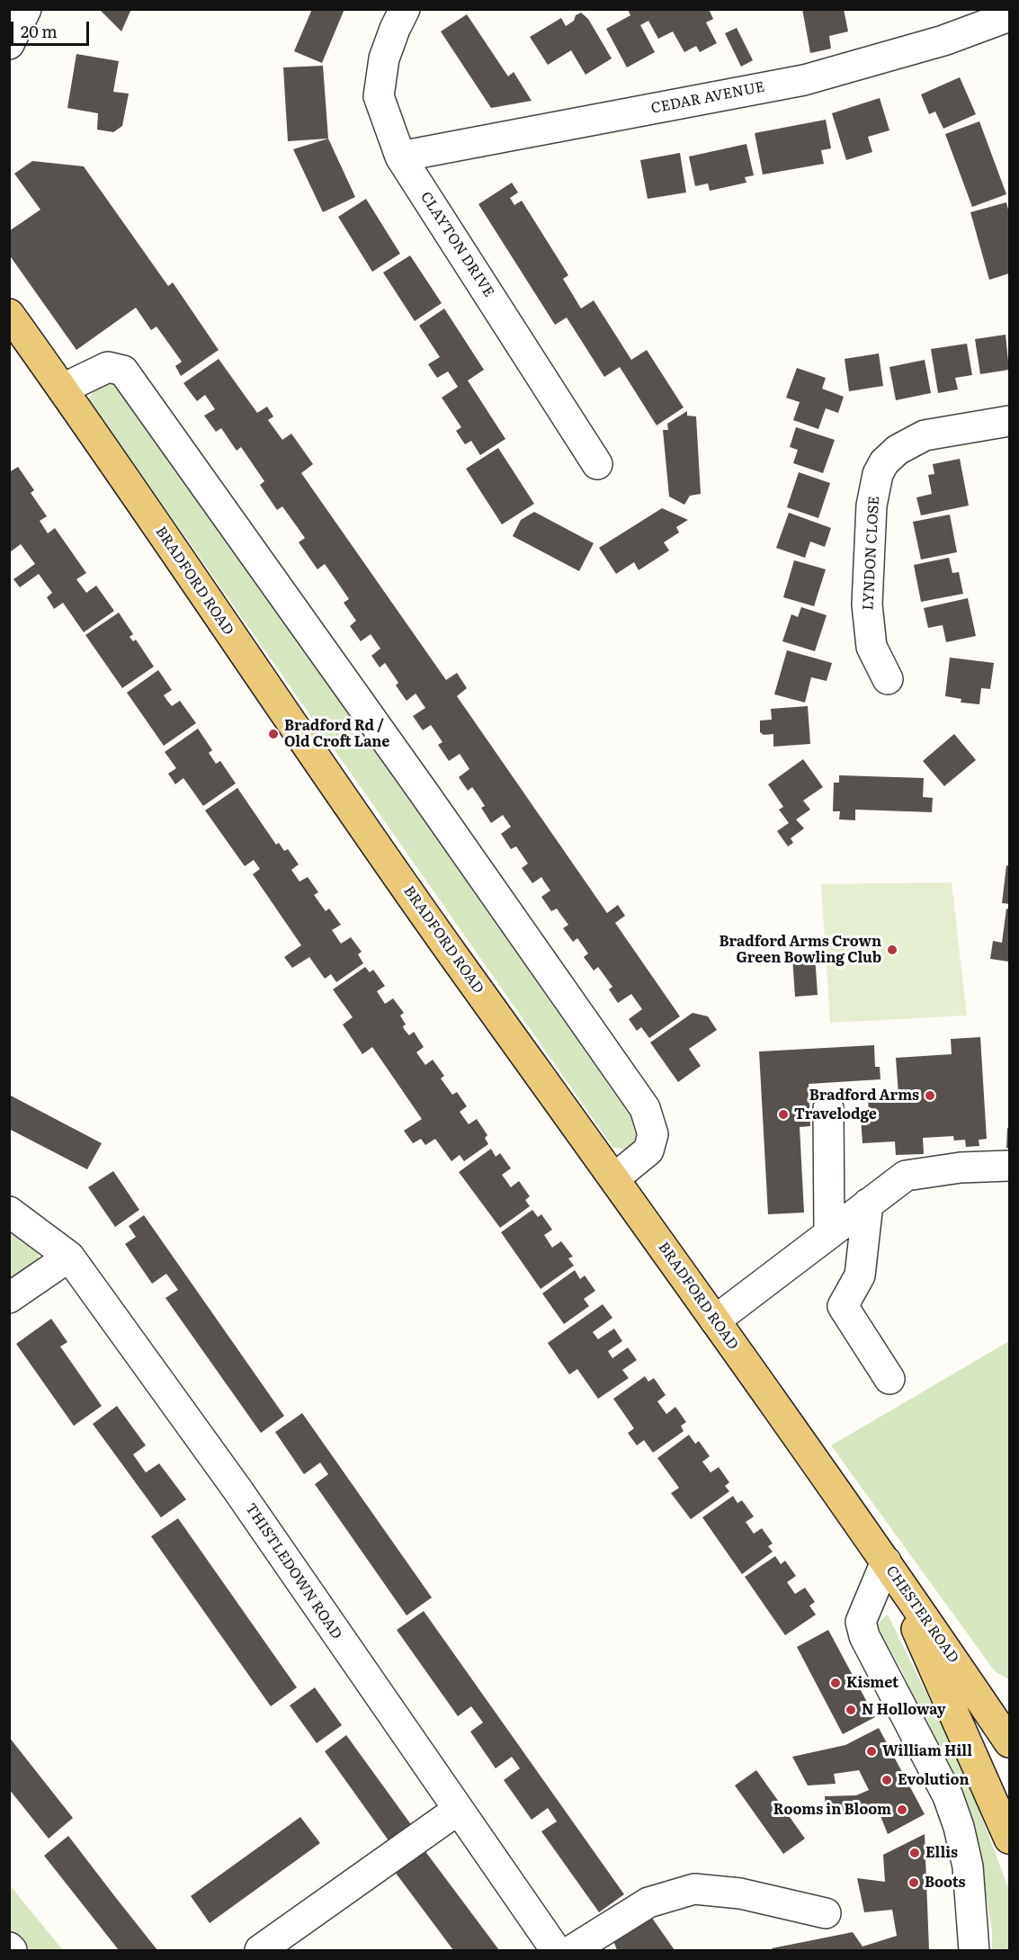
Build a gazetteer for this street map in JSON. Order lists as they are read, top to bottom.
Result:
{
  "streets": {
    "main road": ["BRADFORD ROAD", "CHESTER ROAD"],
    "street": [
      "CEDAR AVENUE",
      "CLAYTON DRIVE",
      "LYNDON CLOSE",
      "THISTLEDOWN ROAD"
    ]
  },
  "crossings": [
    ["CEDAR AVENUE", "CLAYTON DRIVE"],
    ["BRADFORD ROAD", "CHESTER ROAD"]
  ],
  "places": [
    "Bradford Rd / Old Croft Lane",
    "Bradford Arms Crown Green Bowling Club",
    "Bradford Arms",
    "Travelodge",
    "Kismet",
    "N Holloway",
    "William Hill",
    "Evolution",
    "Rooms in Bloom",
    "Ellis",
    "Boots"
  ],
  "scale_bar": "20 m"
}
